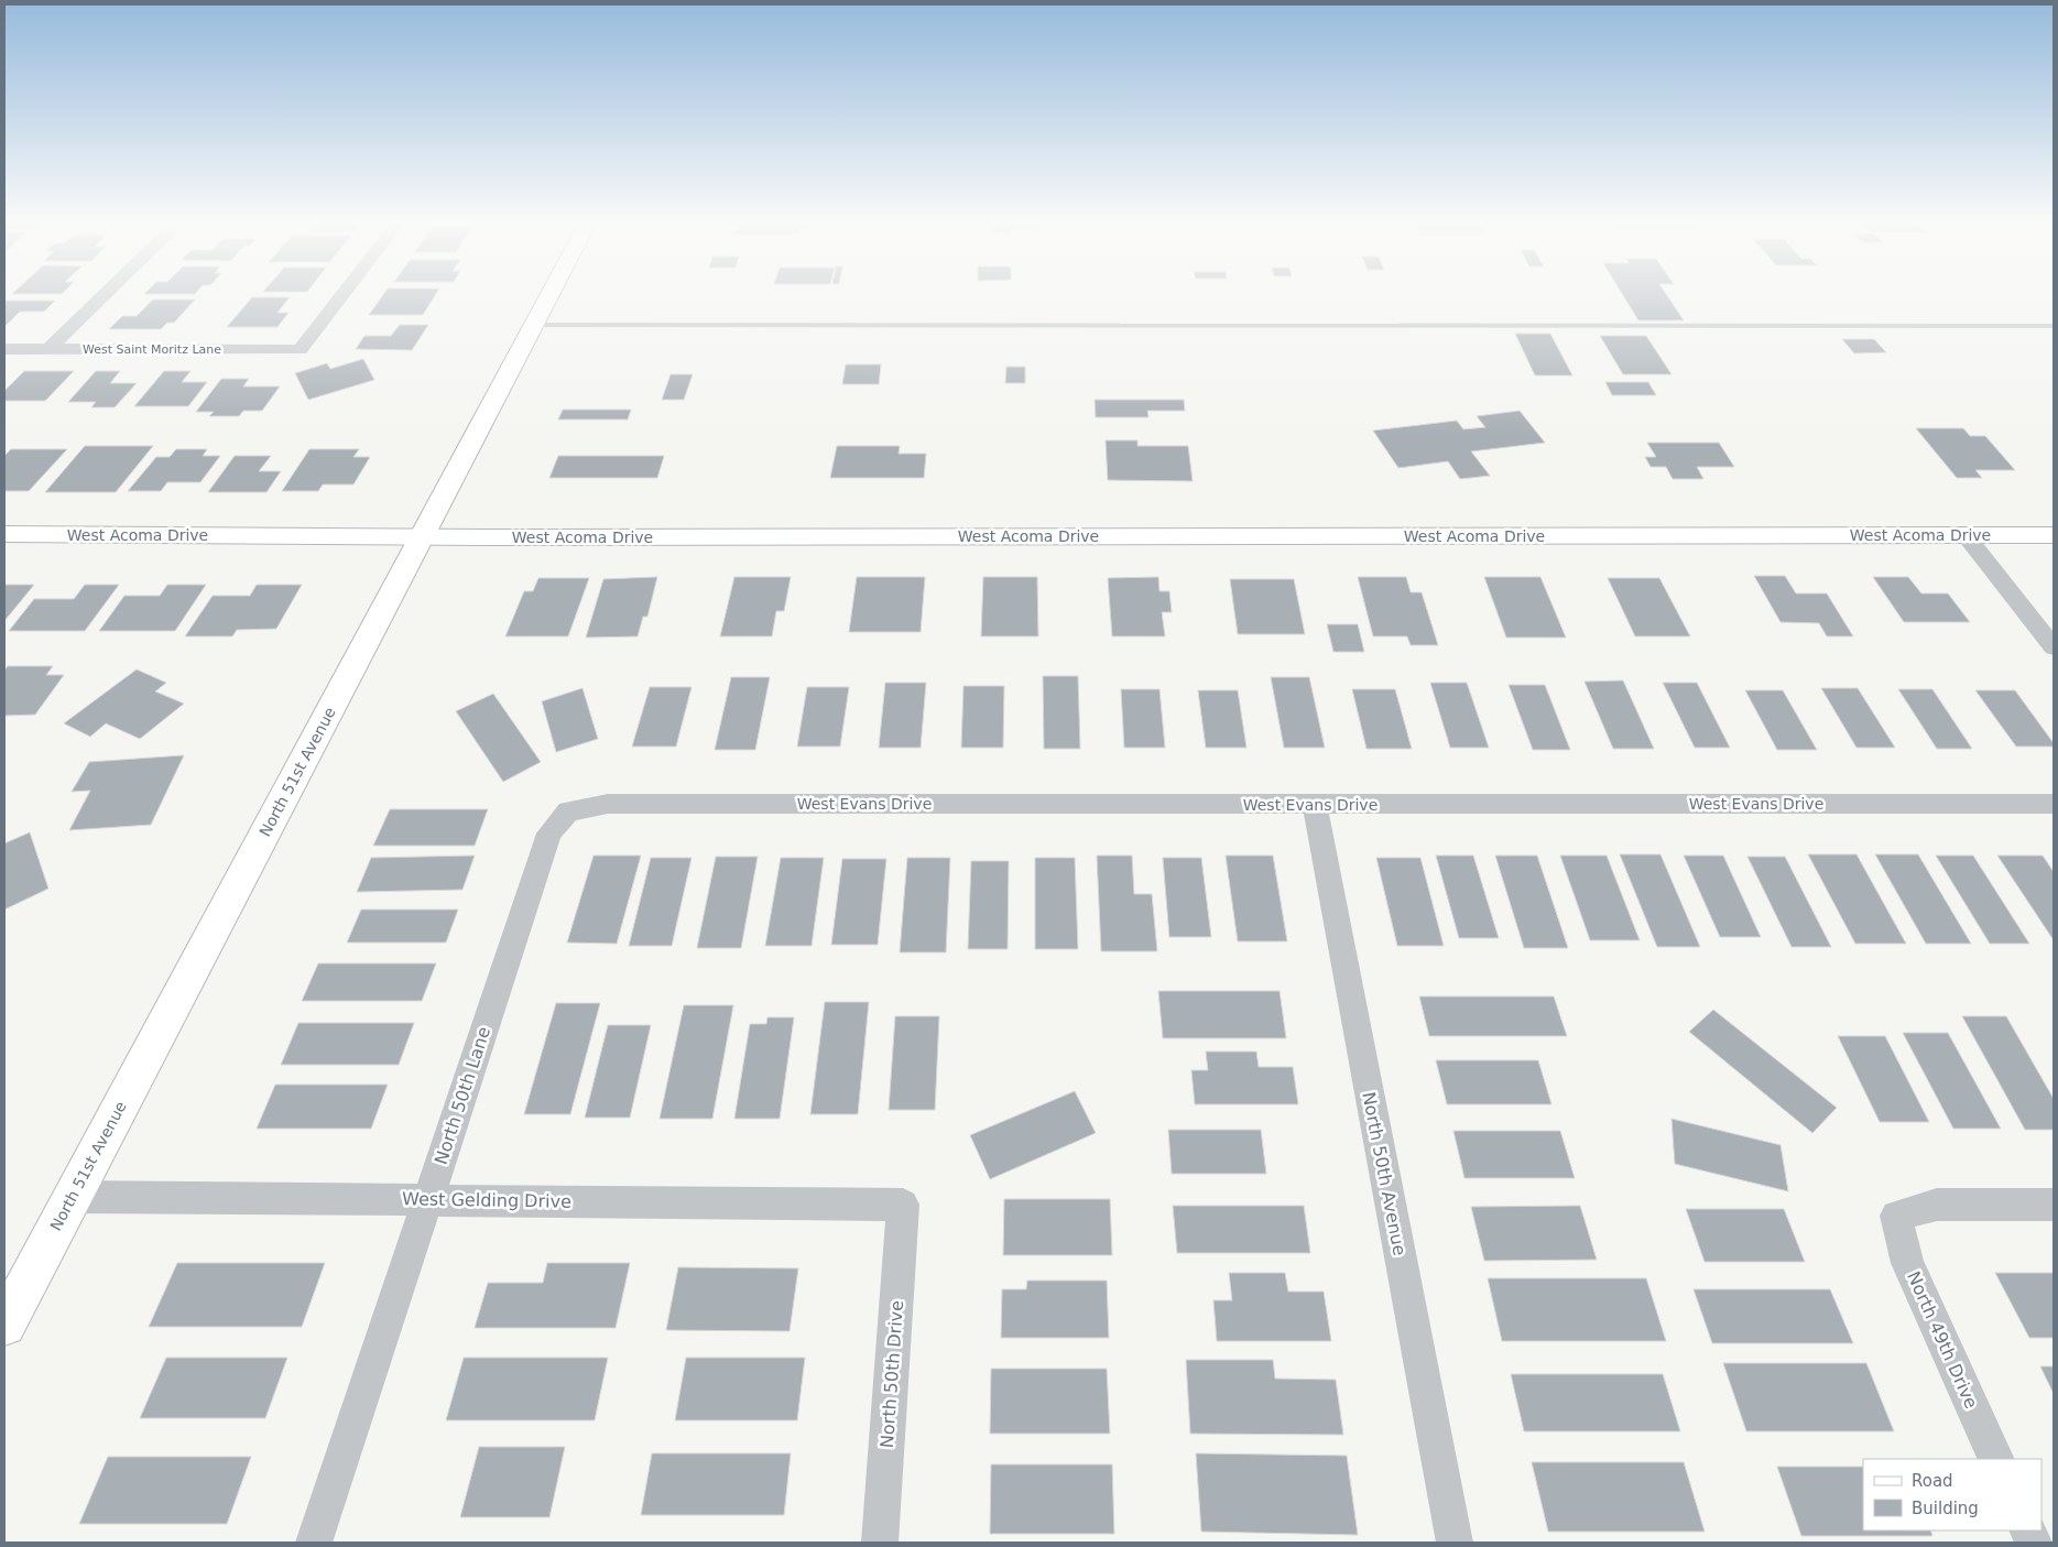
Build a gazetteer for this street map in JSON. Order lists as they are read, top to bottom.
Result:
{
  "streets": {
    "street": [
      "West Saint Moritz Lane",
      "West Acoma Drive",
      "North 51st Avenue",
      "West Evans Drive",
      "North 50th Lane",
      "North 50th Avenue",
      "West Gelding Drive",
      "North 49th Drive",
      "North 50th Drive"
    ]
  },
  "crossings": [
    ["West Acoma Drive", "North 51st Avenue"],
    ["North 51st Avenue", "West Gelding Drive"],
    ["West Evans Drive", "North 50th Lane"],
    ["West Evans Drive", "North 50th Avenue"],
    ["North 50th Lane", "West Gelding Drive"],
    ["West Gelding Drive", "North 50th Drive"]
  ],
  "legend": ["Road", "Building"]
}
